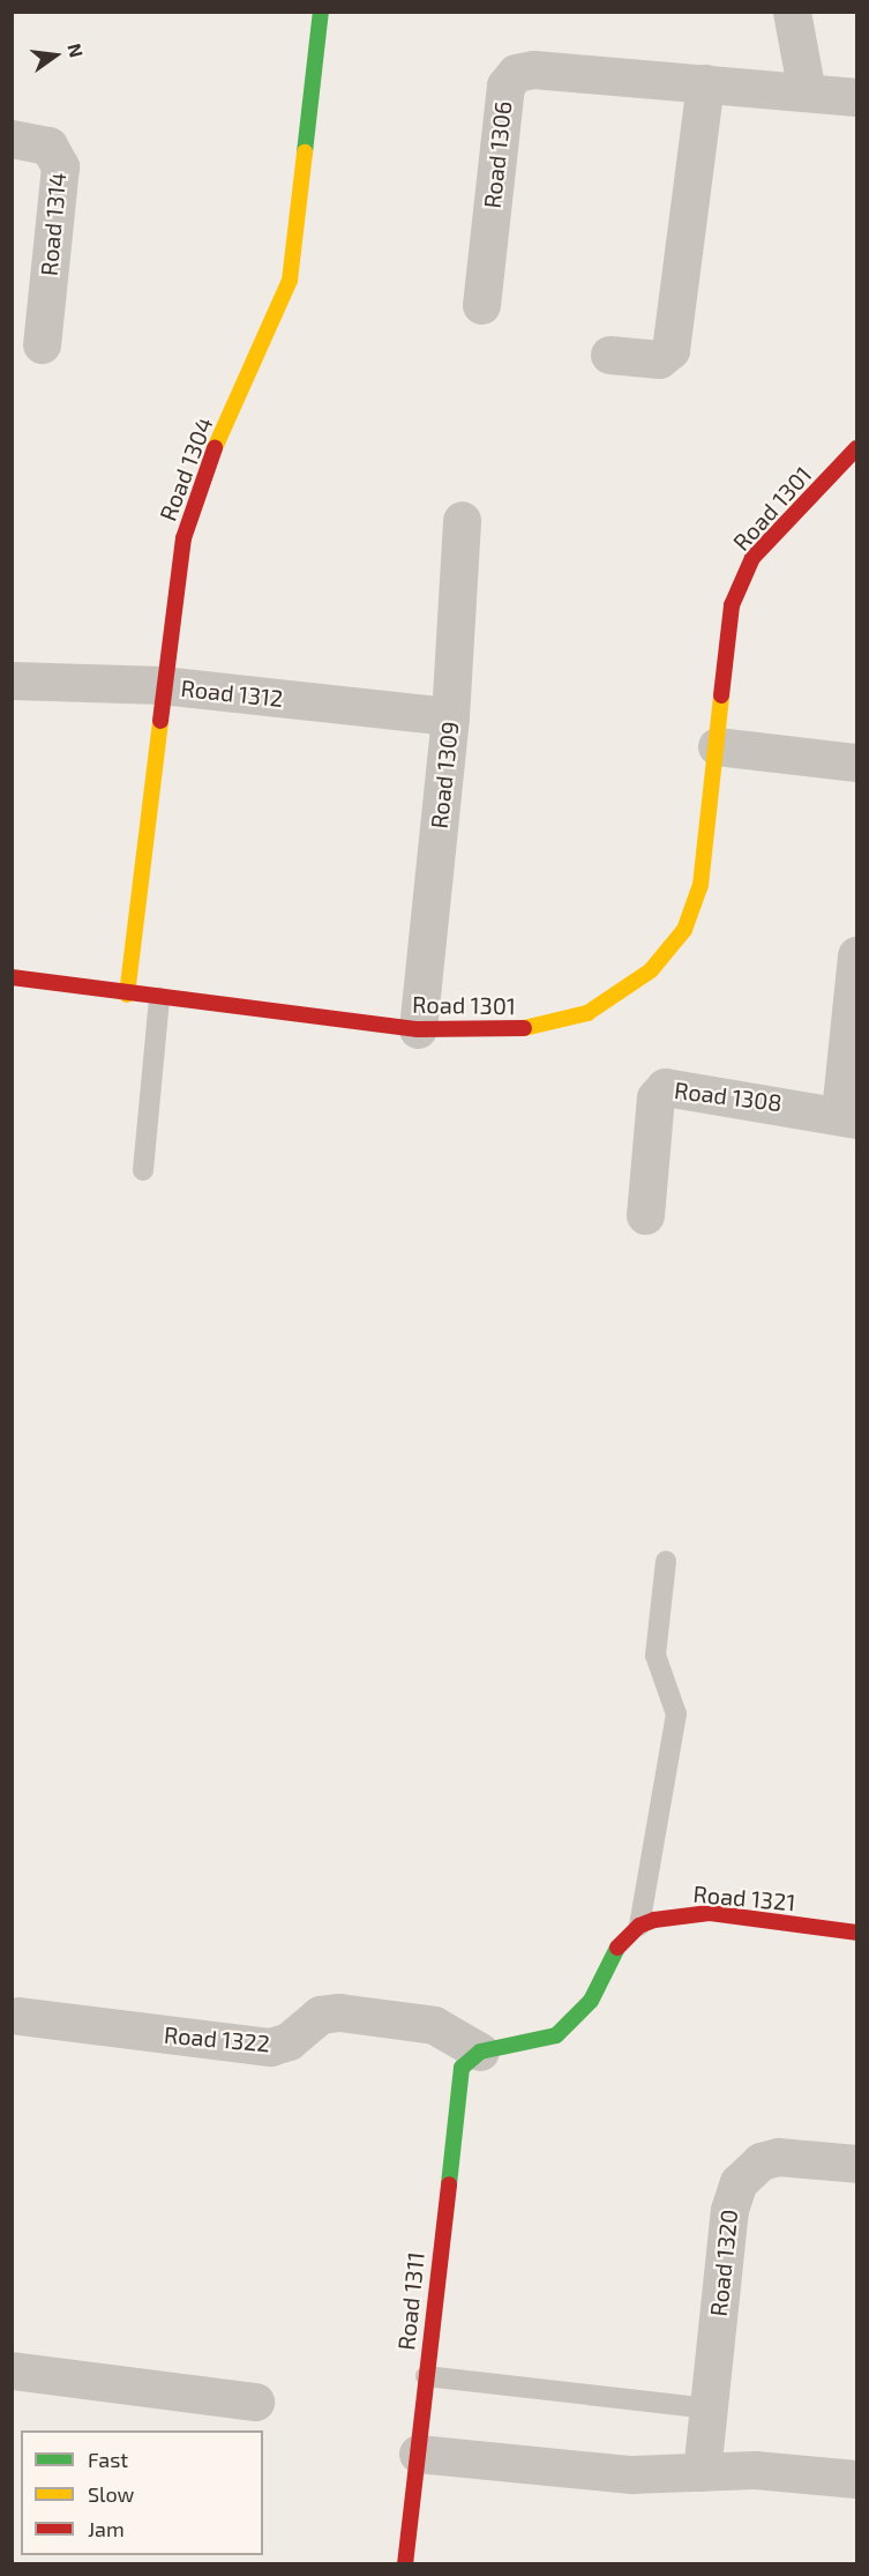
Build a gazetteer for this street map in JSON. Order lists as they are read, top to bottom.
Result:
{
  "streets": {
    "street": [
      "Road 1306",
      "Road 1314",
      "Road 1304",
      "Road 1301",
      "Road 1312",
      "Road 1309",
      "Road 1308",
      "Road 1321",
      "Road 1322",
      "Road 1320",
      "Road 1311"
    ]
  },
  "crossings": [
    ["Road 1304", "Road 1301"],
    ["Road 1304", "Road 1312"],
    ["Road 1301", "Road 1309"],
    ["Road 1312", "Road 1309"],
    ["Road 1322", "Road 1311"]
  ],
  "legend": ["Fast", "Slow", "Jam"],
  "north": "right"
}
